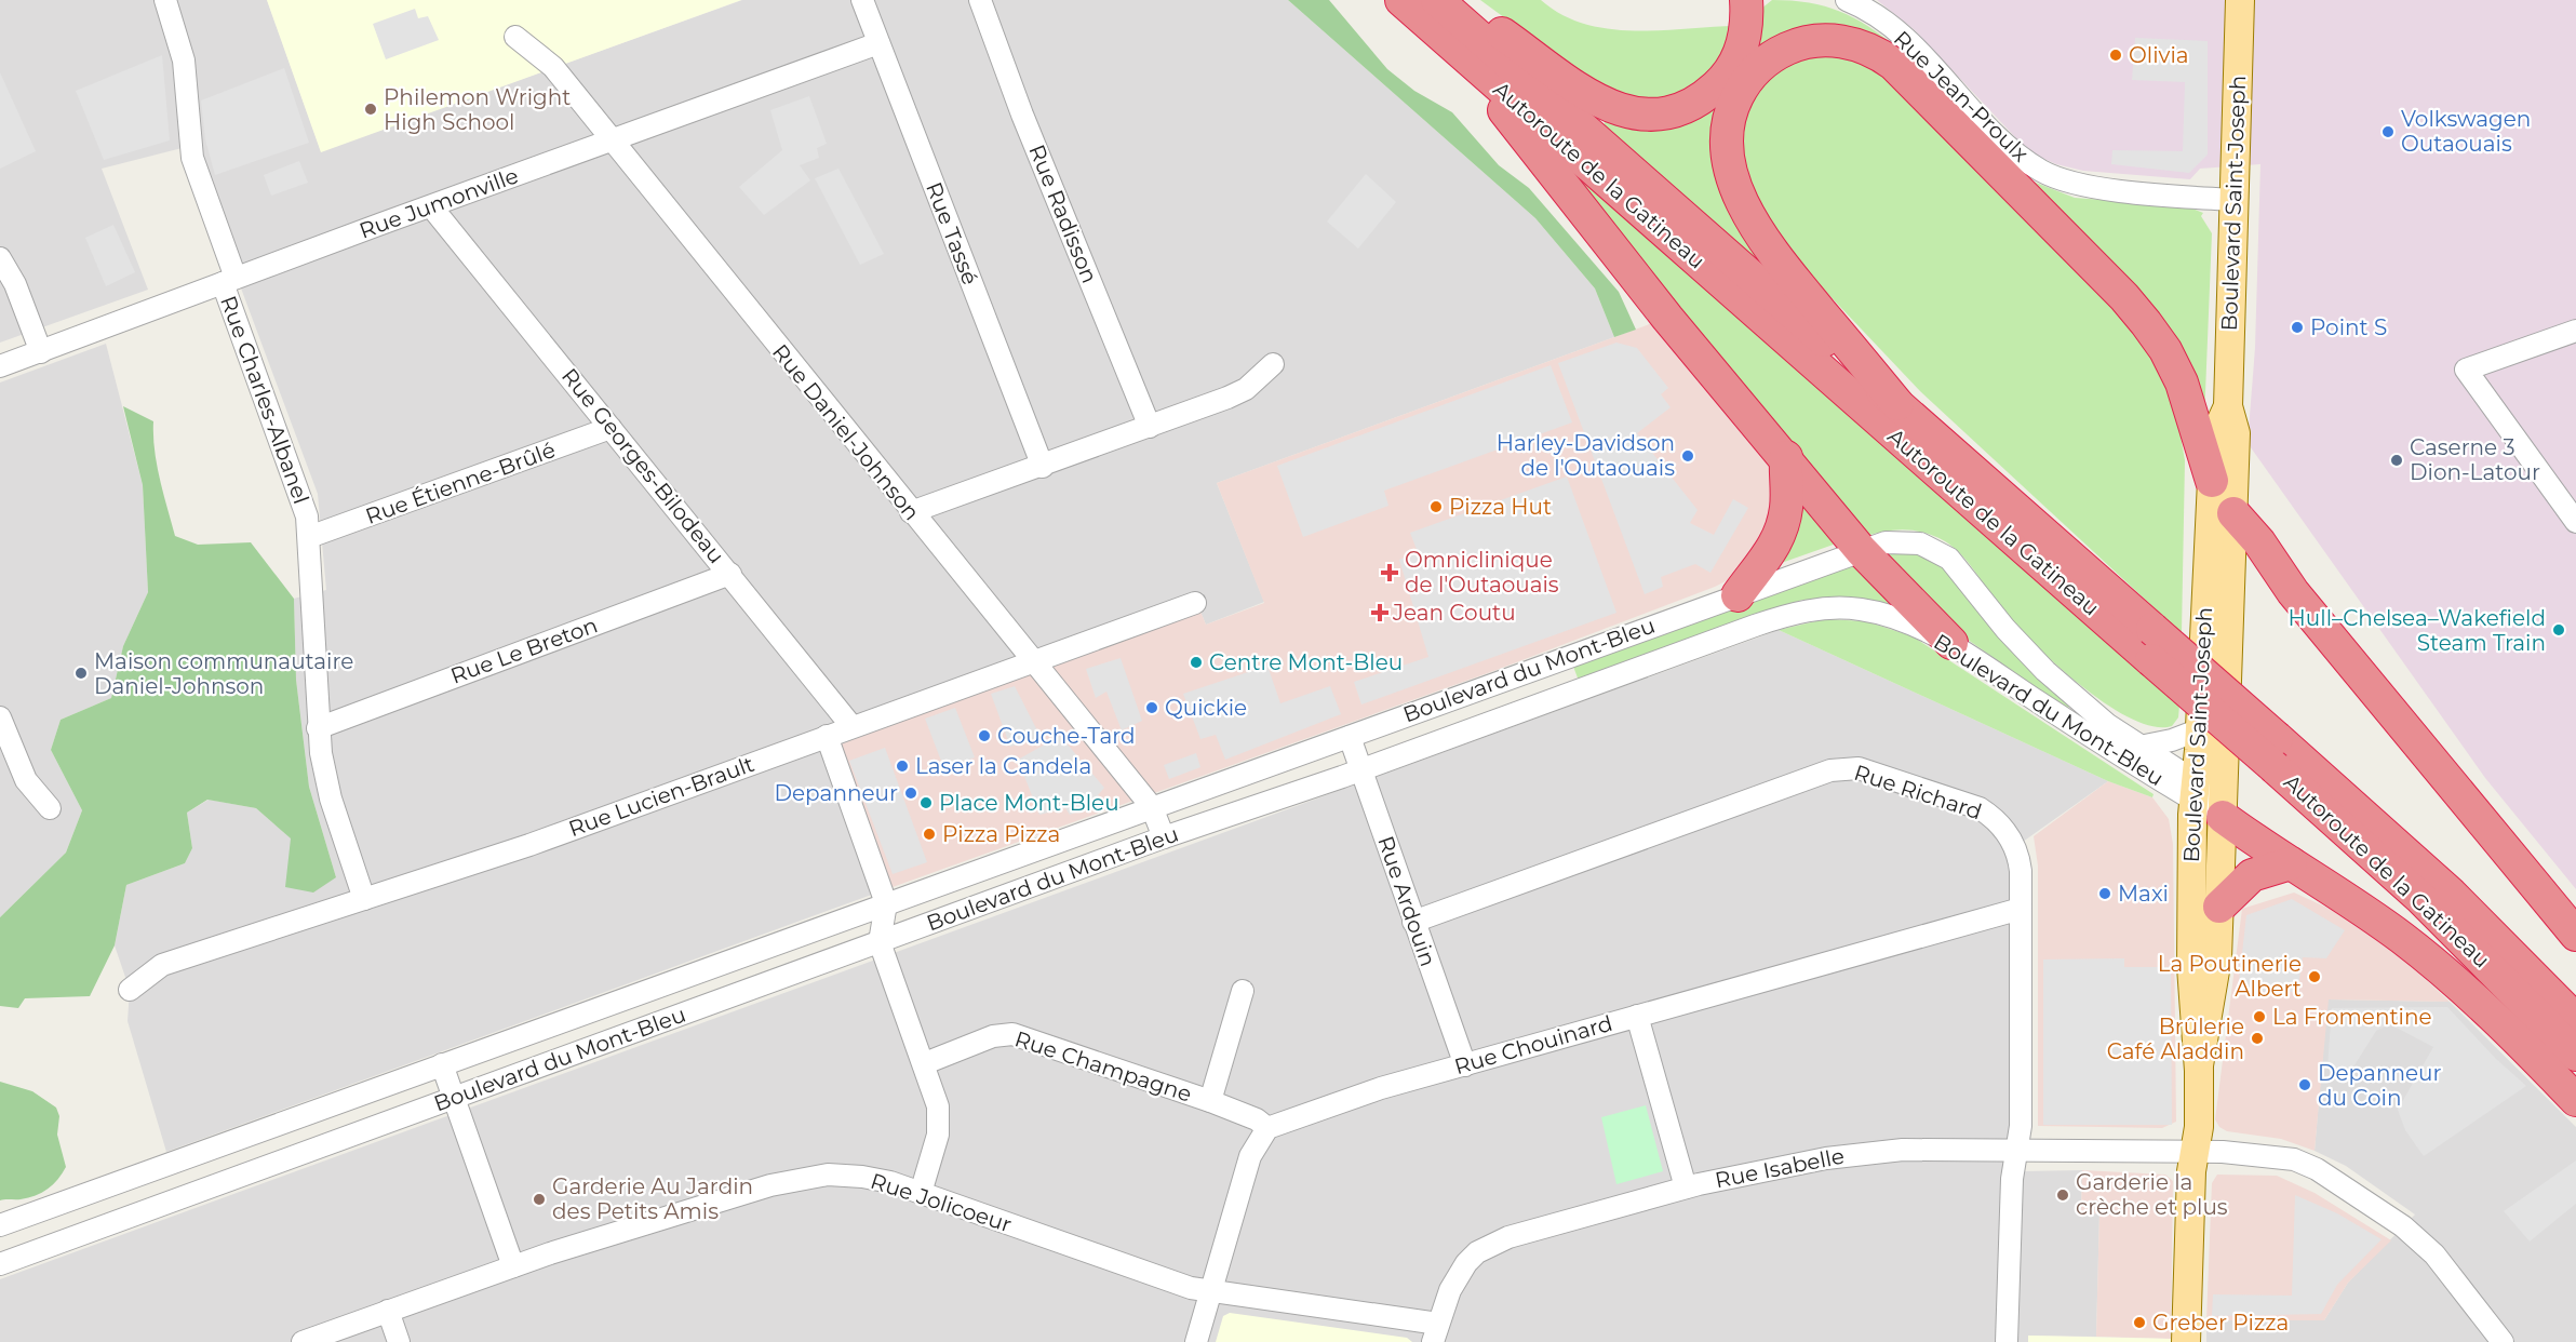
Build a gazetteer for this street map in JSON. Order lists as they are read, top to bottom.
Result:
{
  "streets": {
    "highway": ["Autoroute de la Gatineau"],
    "main road": ["Boulevard Saint-Joseph"],
    "street": [
      "Rue Jean-Proulx",
      "Rue Jumonville",
      "Rue Radisson",
      "Rue Tassé",
      "Rue Charles-Albanel",
      "Rue Daniel-Johnson",
      "Rue Georges-Bilodeau",
      "Rue Étienne-Brûlé",
      "Rue Le Breton",
      "Boulevard du Mont-Bleu",
      "Rue Richard",
      "Rue Lucien-Brault",
      "Rue Ardouin",
      "Rue Chouinard",
      "Rue Champagne",
      "Rue Isabelle",
      "Rue Jolicoeur"
    ]
  },
  "crossings": [
    ["Rue Jean-Proulx", "Boulevard Saint-Joseph"],
    ["Rue Jumonville", "Rue Tassé"],
    ["Rue Jumonville", "Rue Charles-Albanel"],
    ["Rue Jumonville", "Rue Daniel-Johnson"],
    ["Rue Jumonville", "Rue Georges-Bilodeau"],
    ["Boulevard Saint-Joseph", "Boulevard du Mont-Bleu"],
    ["Boulevard Saint-Joseph", "Rue Isabelle"],
    ["Rue Charles-Albanel", "Rue Étienne-Brûlé"],
    ["Rue Charles-Albanel", "Rue Le Breton"],
    ["Rue Charles-Albanel", "Rue Lucien-Brault"],
    ["Rue Daniel-Johnson", "Boulevard du Mont-Bleu"],
    ["Rue Daniel-Johnson", "Rue Lucien-Brault"],
    ["Rue Georges-Bilodeau", "Rue Étienne-Brûlé"],
    ["Rue Georges-Bilodeau", "Rue Le Breton"],
    ["Rue Georges-Bilodeau", "Rue Lucien-Brault"],
    ["Boulevard du Mont-Bleu", "Rue Ardouin"],
    ["Rue Richard", "Rue Ardouin"],
    ["Rue Richard", "Rue Chouinard"],
    ["Rue Richard", "Rue Isabelle"],
    ["Rue Ardouin", "Rue Chouinard"],
    ["Rue Chouinard", "Rue Champagne"],
    ["Rue Isabelle", "Rue Jolicoeur"]
  ],
  "places": {
    "other": [
      "Olivia",
      "Philemon Wright High School",
      "Volkswagen Outaouais",
      "Point S",
      "Harley-Davidson de l'Outaouais",
      "Caserne 3 Dion-Latour",
      "Pizza Hut",
      "Hull–Chelsea–Wakefield Steam Train",
      "Centre Mont-Bleu",
      "Maison communautaire Daniel-Johnson",
      "Quickie",
      "Couche-Tard",
      "Laser la Candela",
      "Depanneur",
      "Place Mont-Bleu",
      "Pizza Pizza",
      "Maxi",
      "La Poutinerie Albert",
      "La Fromentine",
      "Brûlerie Café Aladdin",
      "Depanneur du Coin",
      "Garderie la crèche et plus",
      "Garderie Au Jardin des Petits Amis",
      "Greber Pizza"
    ],
    "health": ["Omniclinique de l'Outaouais", "Jean Coutu"]
  }
}
